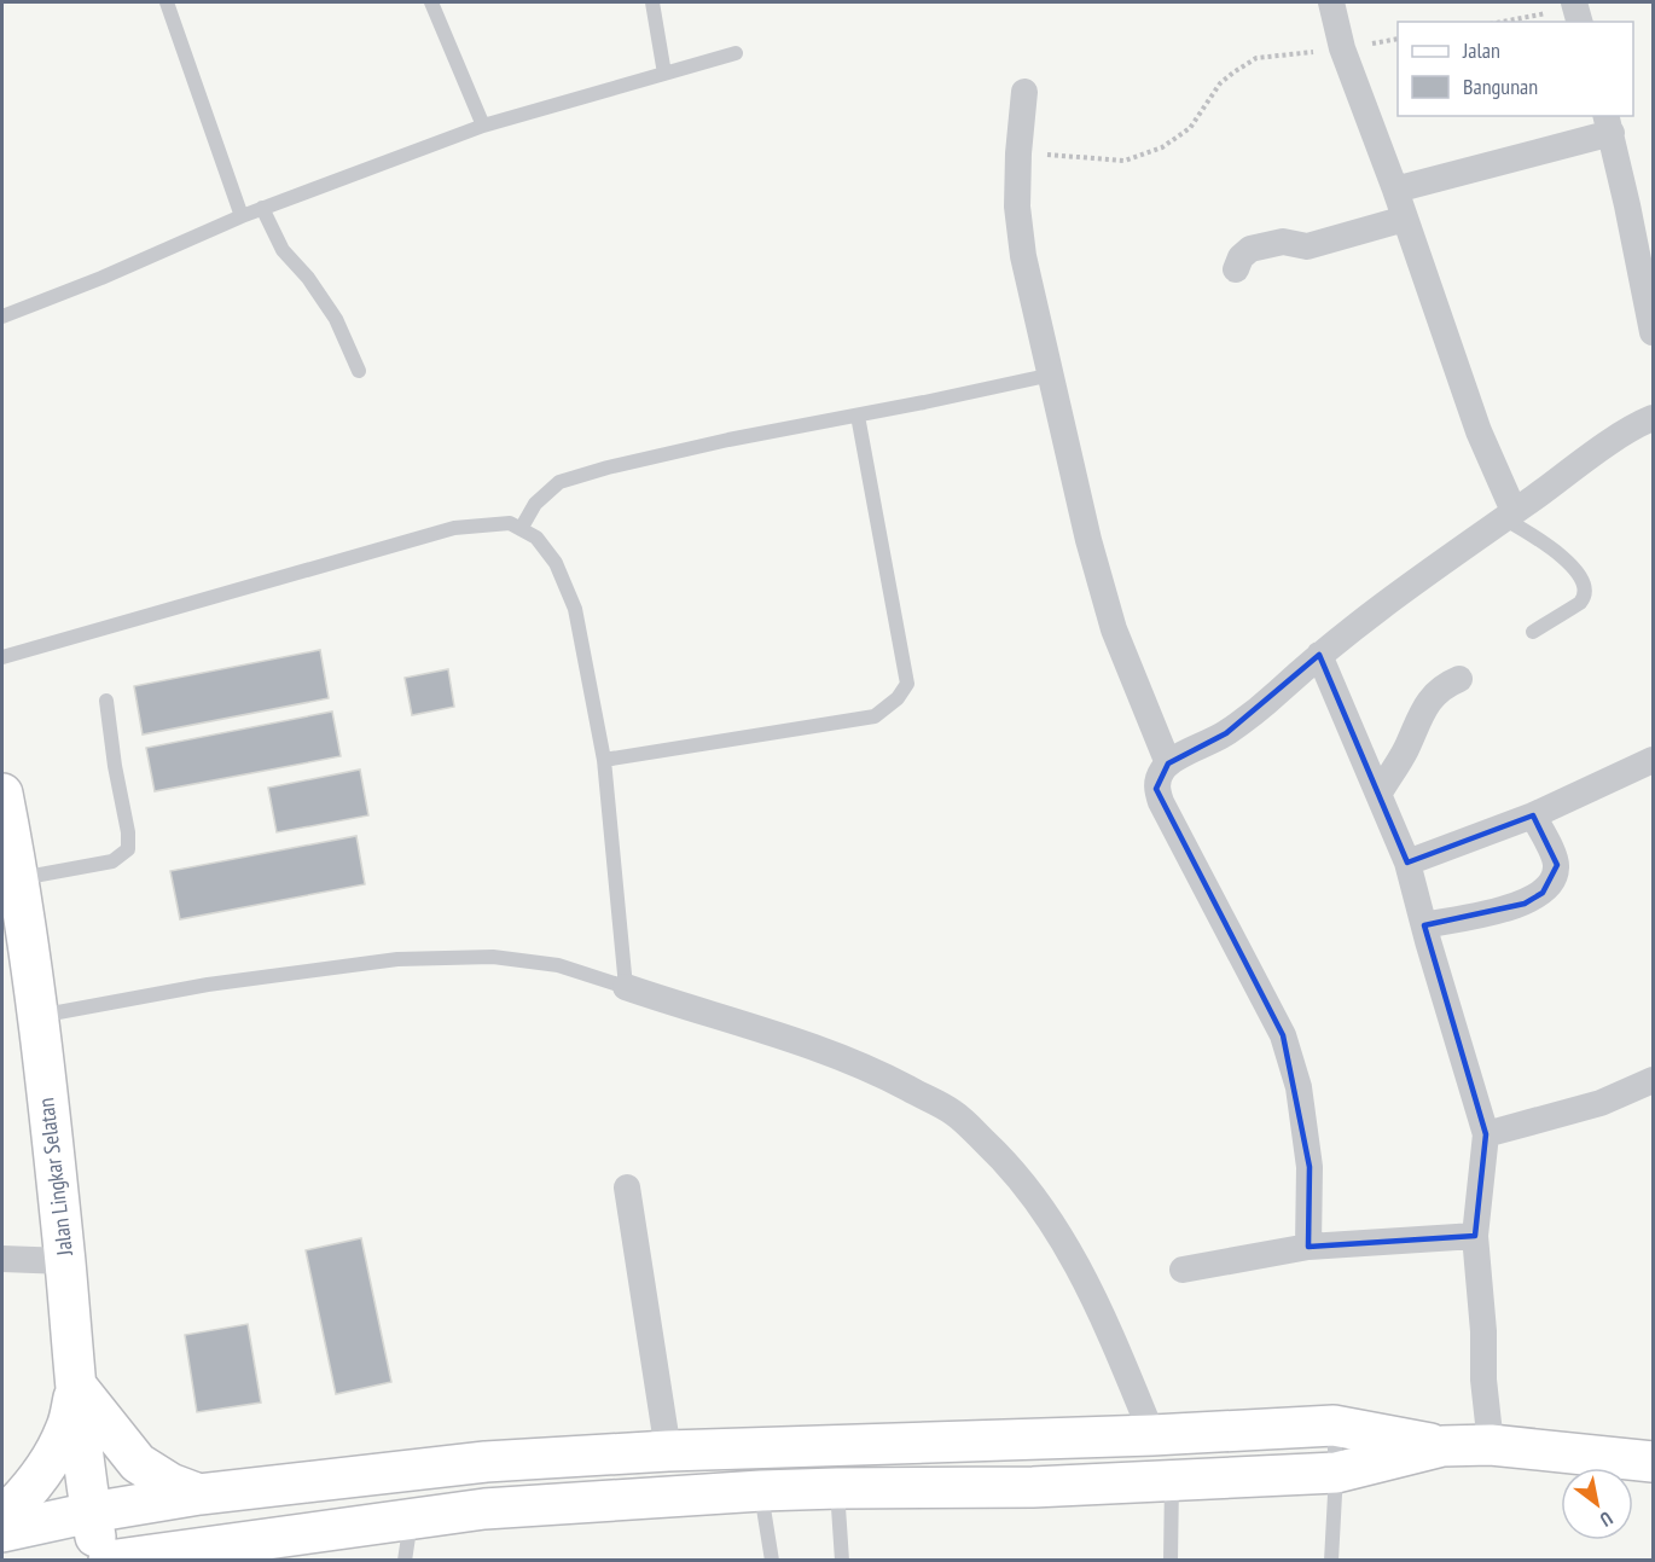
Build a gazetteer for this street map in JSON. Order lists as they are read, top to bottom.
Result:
{
  "streets": {
    "main road": ["Jalan Lingkar Selatan"]
  },
  "legend": ["Jalan", "Bangunan"],
  "north": "bottom right"
}
